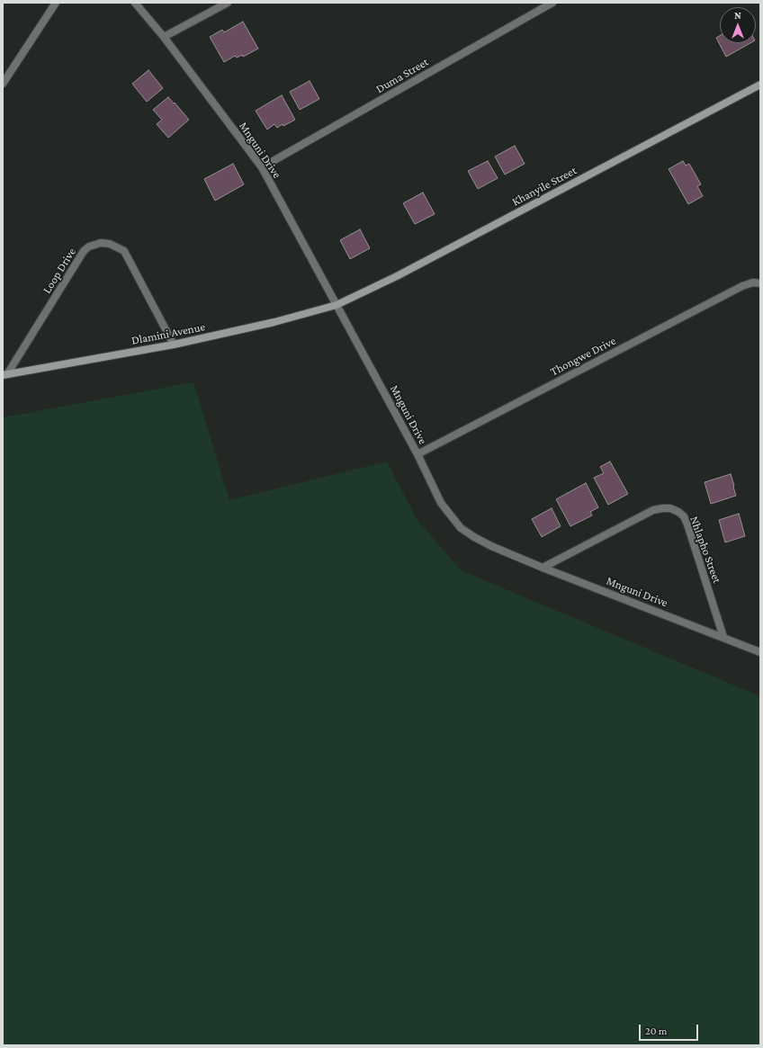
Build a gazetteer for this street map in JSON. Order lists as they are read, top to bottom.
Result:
{
  "streets": {
    "street": [
      "Duma Street",
      "Mnguni Drive",
      "Khanyile Street",
      "Loop Drive",
      "Dlamini Avenue",
      "Thongwe Drive",
      "Nhlapho Street"
    ]
  },
  "crossings": [
    ["Duma Street", "Mnguni Drive"],
    ["Mnguni Drive", "Khanyile Street"],
    ["Mnguni Drive", "Dlamini Avenue"],
    ["Mnguni Drive", "Thongwe Drive"],
    ["Mnguni Drive", "Nhlapho Street"],
    ["Khanyile Street", "Dlamini Avenue"],
    ["Loop Drive", "Dlamini Avenue"]
  ],
  "scale_bar": "20 m",
  "north": "top"
}
